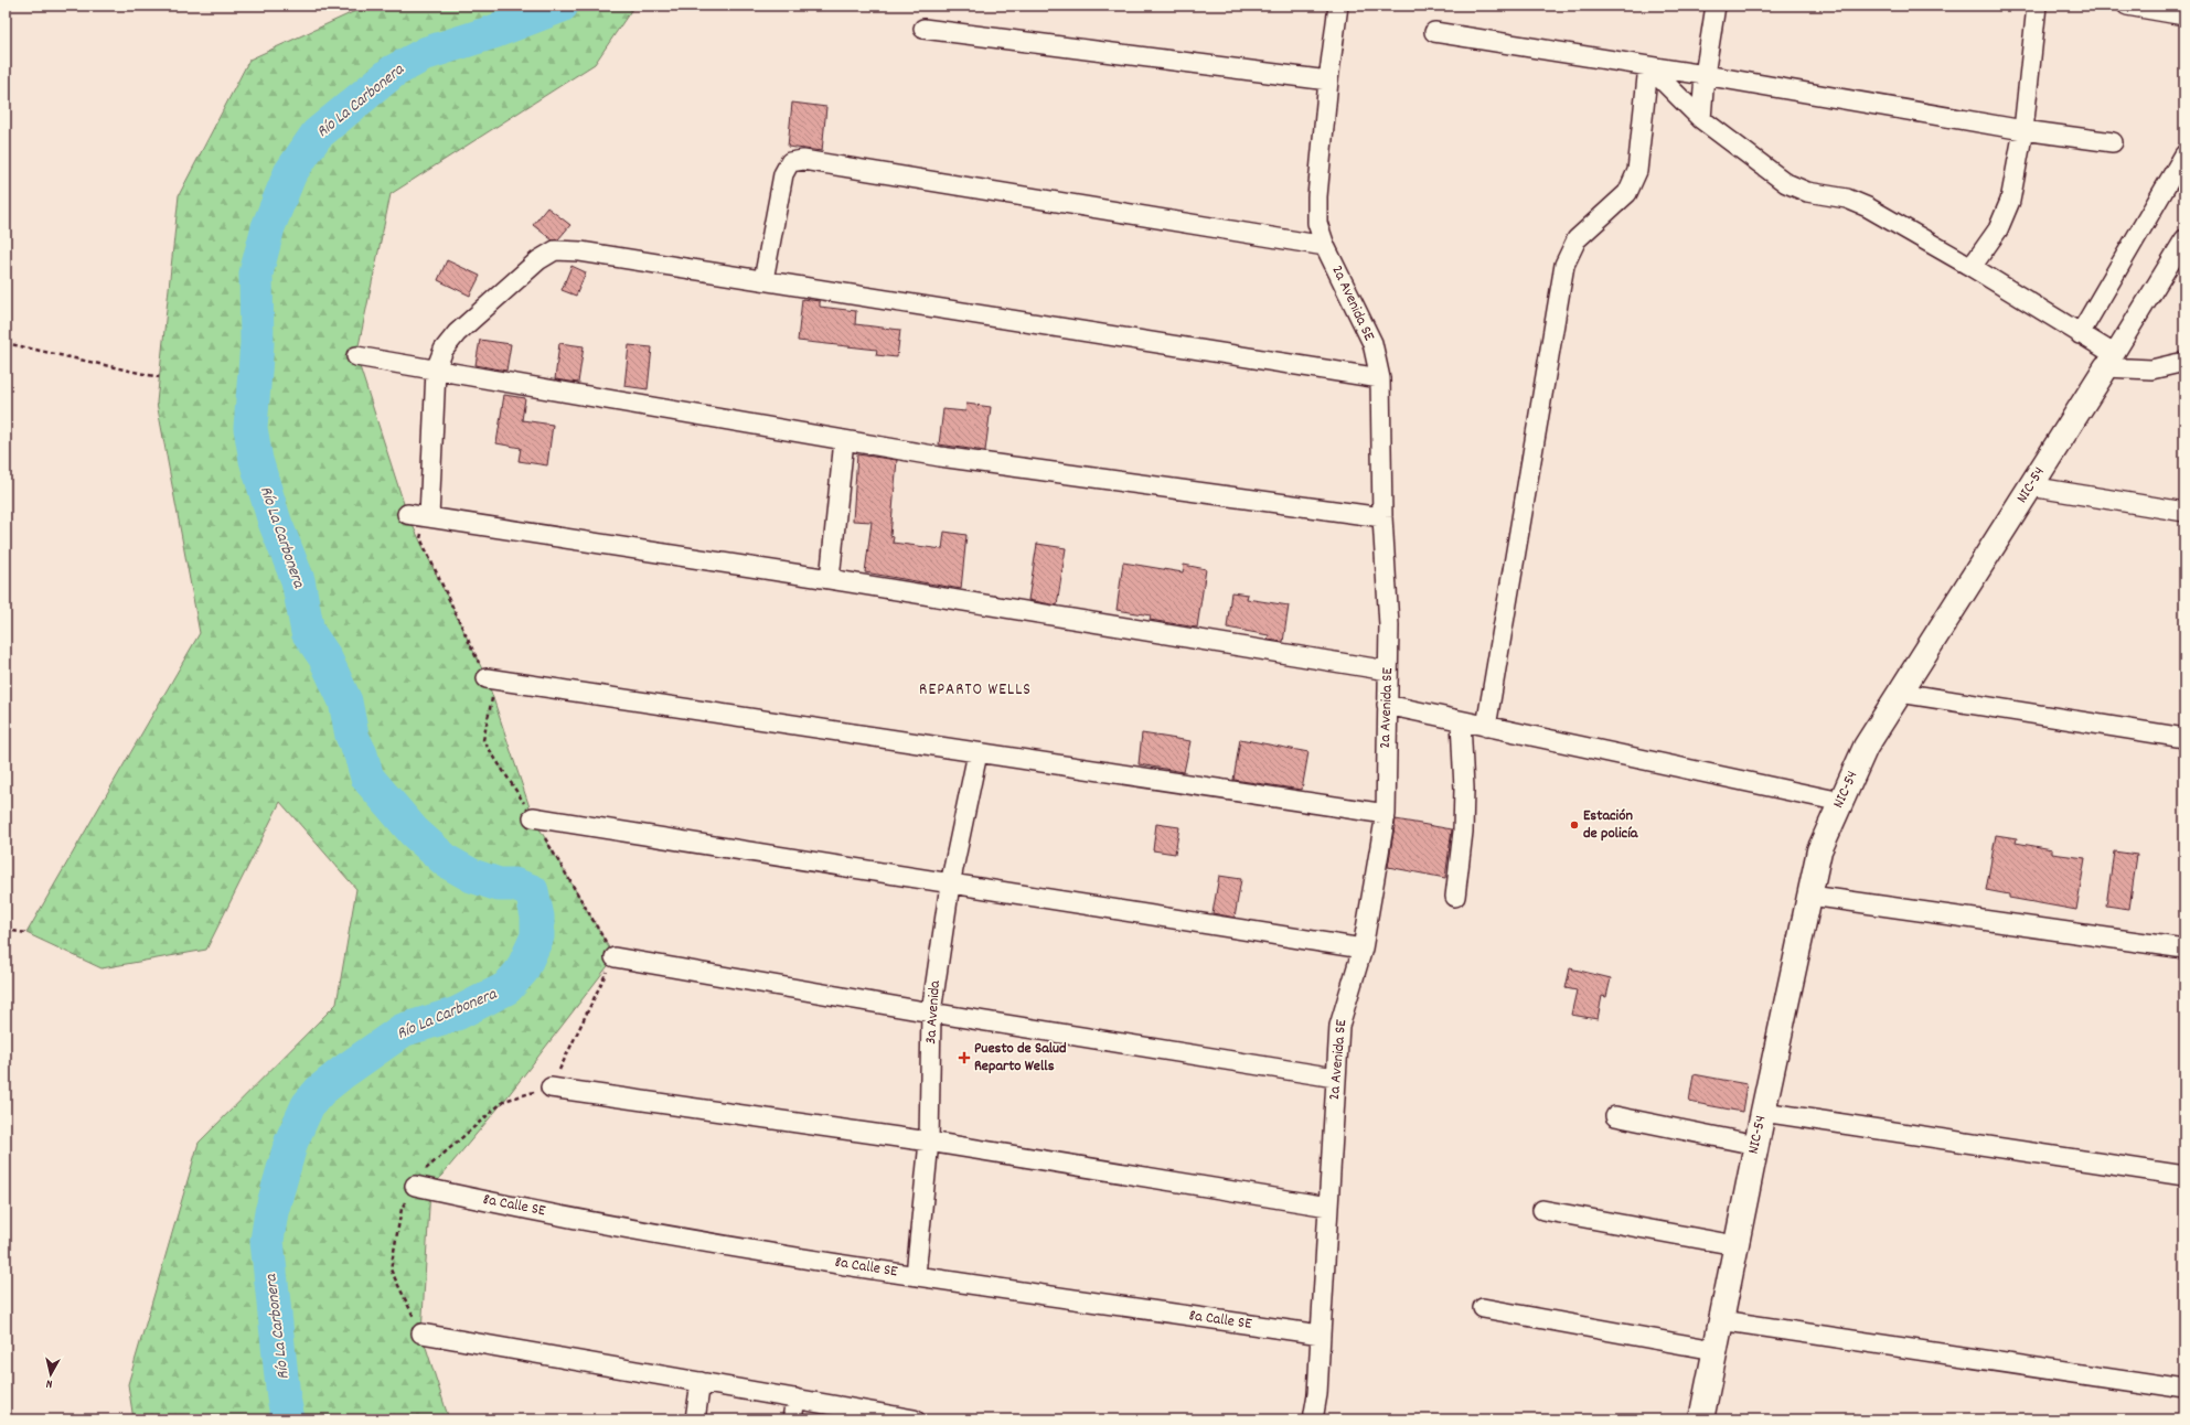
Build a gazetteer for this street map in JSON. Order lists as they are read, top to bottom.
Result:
{
  "streets": {
    "main road": ["NIC-54"],
    "street": ["2a Avenida SE", "3a Avenida", "8a Calle SE"]
  },
  "crossings": [
    ["2a Avenida SE", "8a Calle SE"],
    ["3a Avenida", "8a Calle SE"]
  ],
  "districts": ["REPARTO WELLS"],
  "water": ["Río La Carbonera"],
  "places": {
    "other": ["Estación de policía"],
    "health": ["Puesto de Salud Reparto Wells"]
  },
  "north": "bottom"
}
